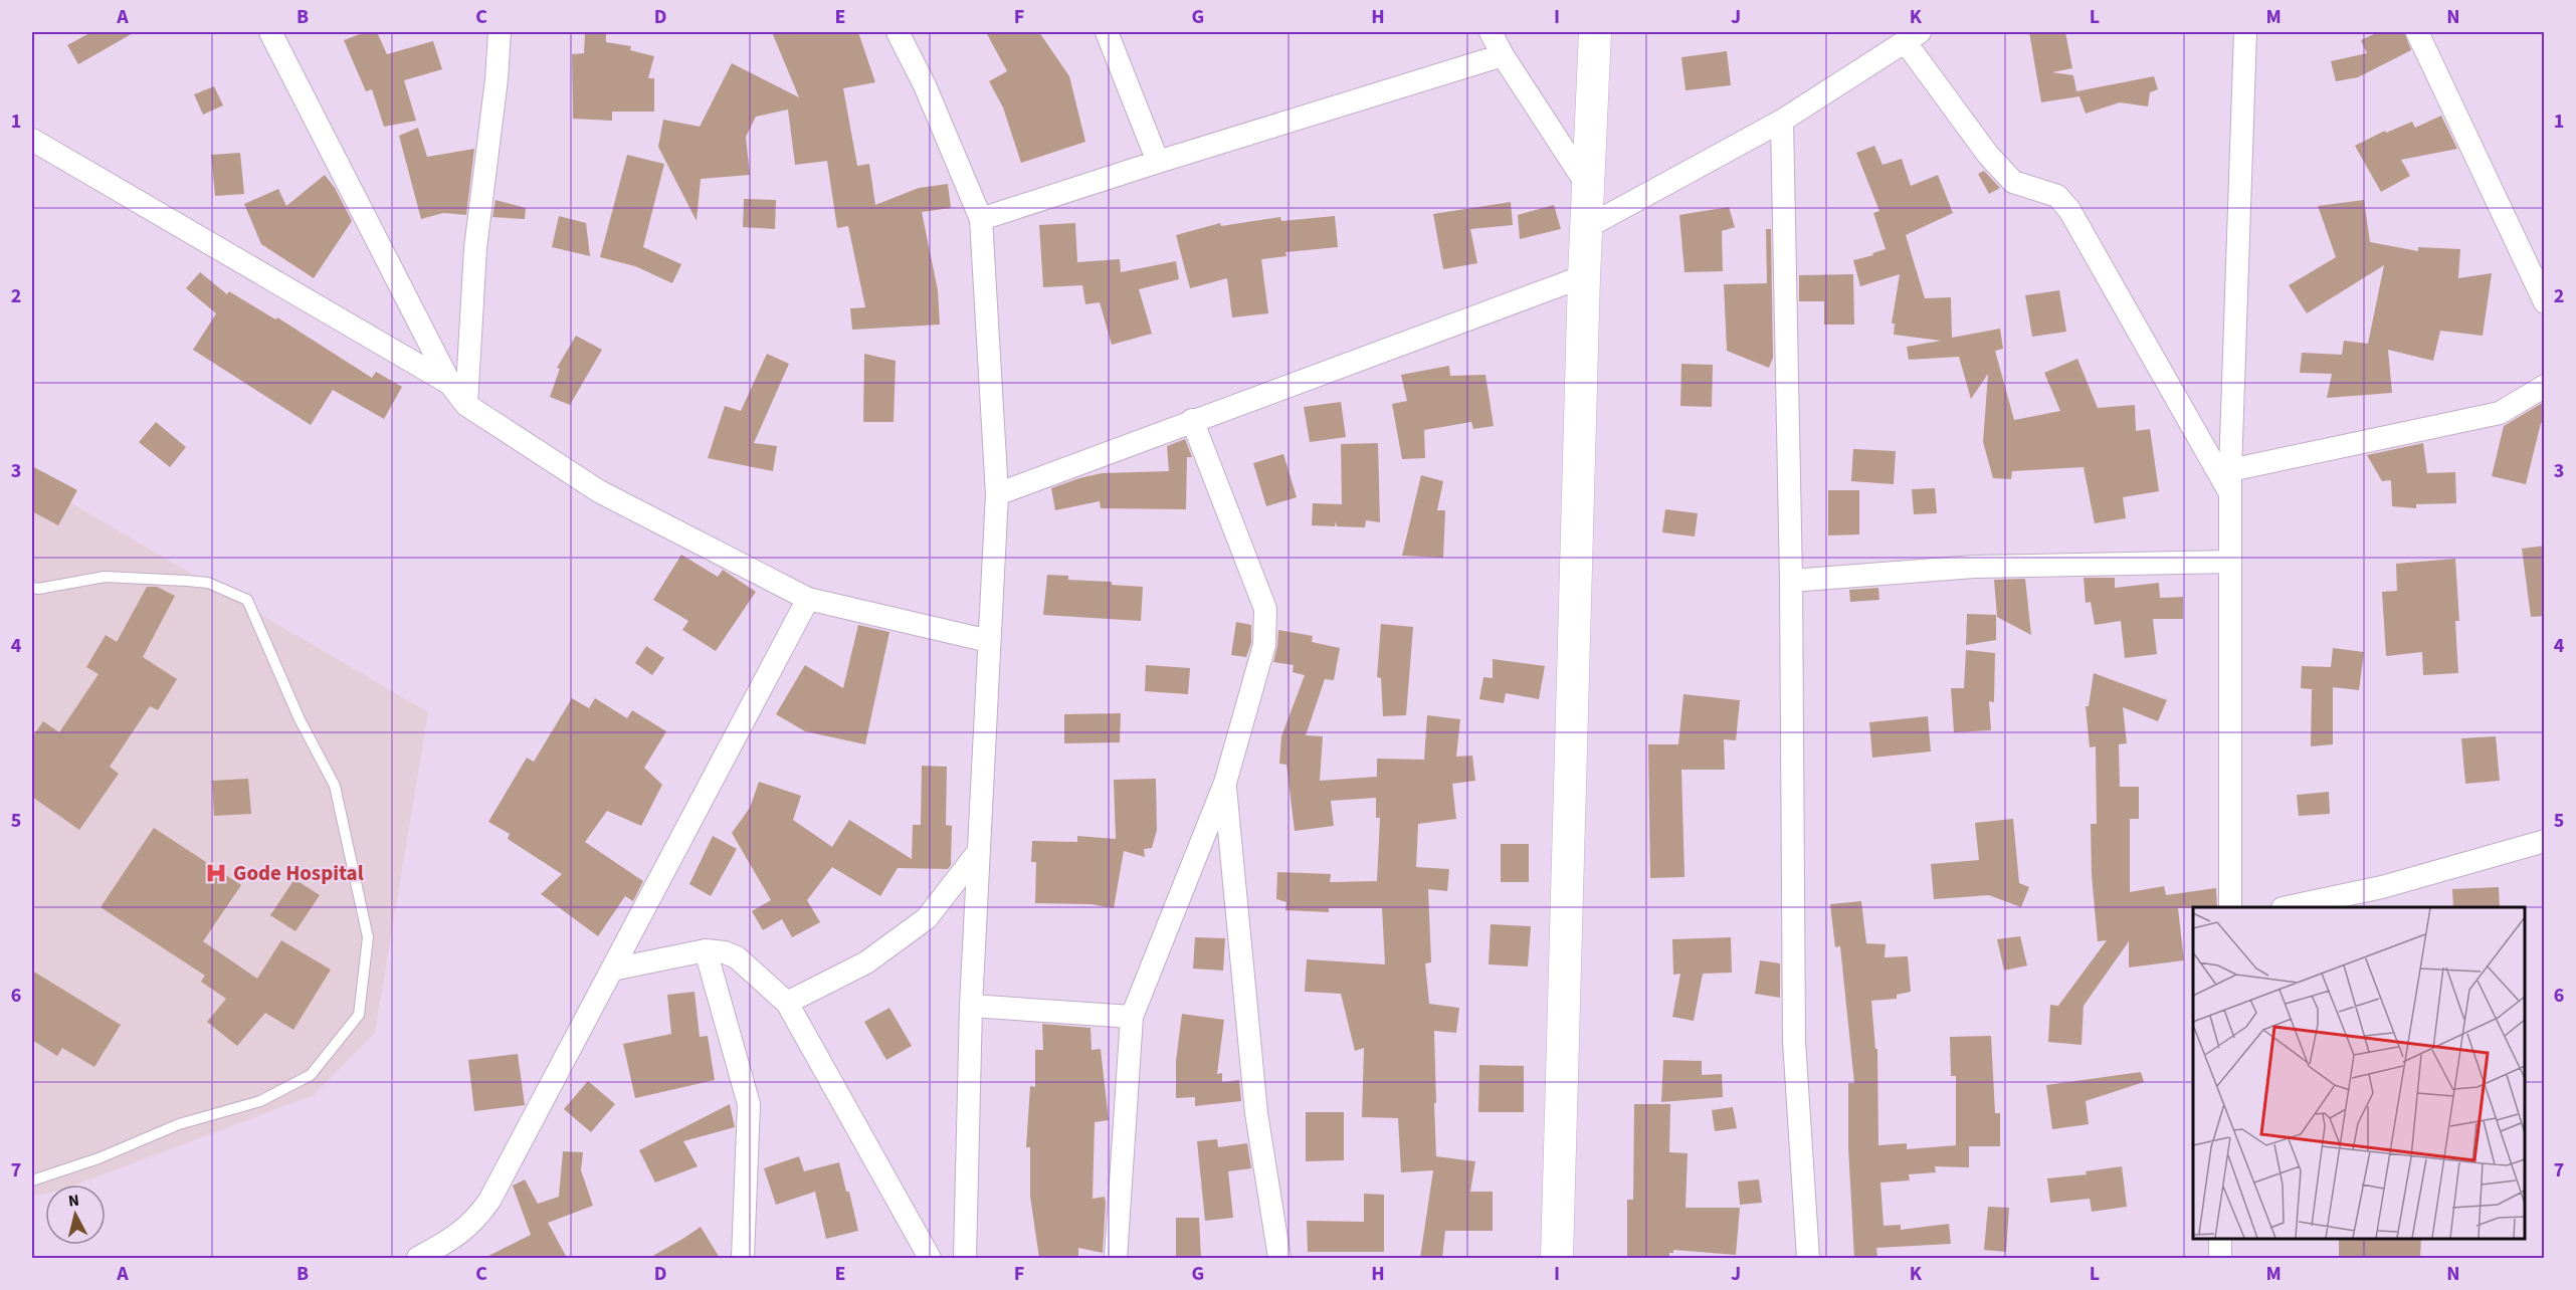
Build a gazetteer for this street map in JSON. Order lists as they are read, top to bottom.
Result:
{
  "places": {
    "hospital": ["Gode Hospital"]
  },
  "north": "top",
  "grid": {
    "columns": [
      "A",
      "B",
      "C",
      "D",
      "E",
      "F",
      "G",
      "H",
      "I",
      "J",
      "K",
      "L",
      "M",
      "N"
    ],
    "rows": [
      "1",
      "2",
      "3",
      "4",
      "5",
      "6",
      "7"
    ]
  }
}
